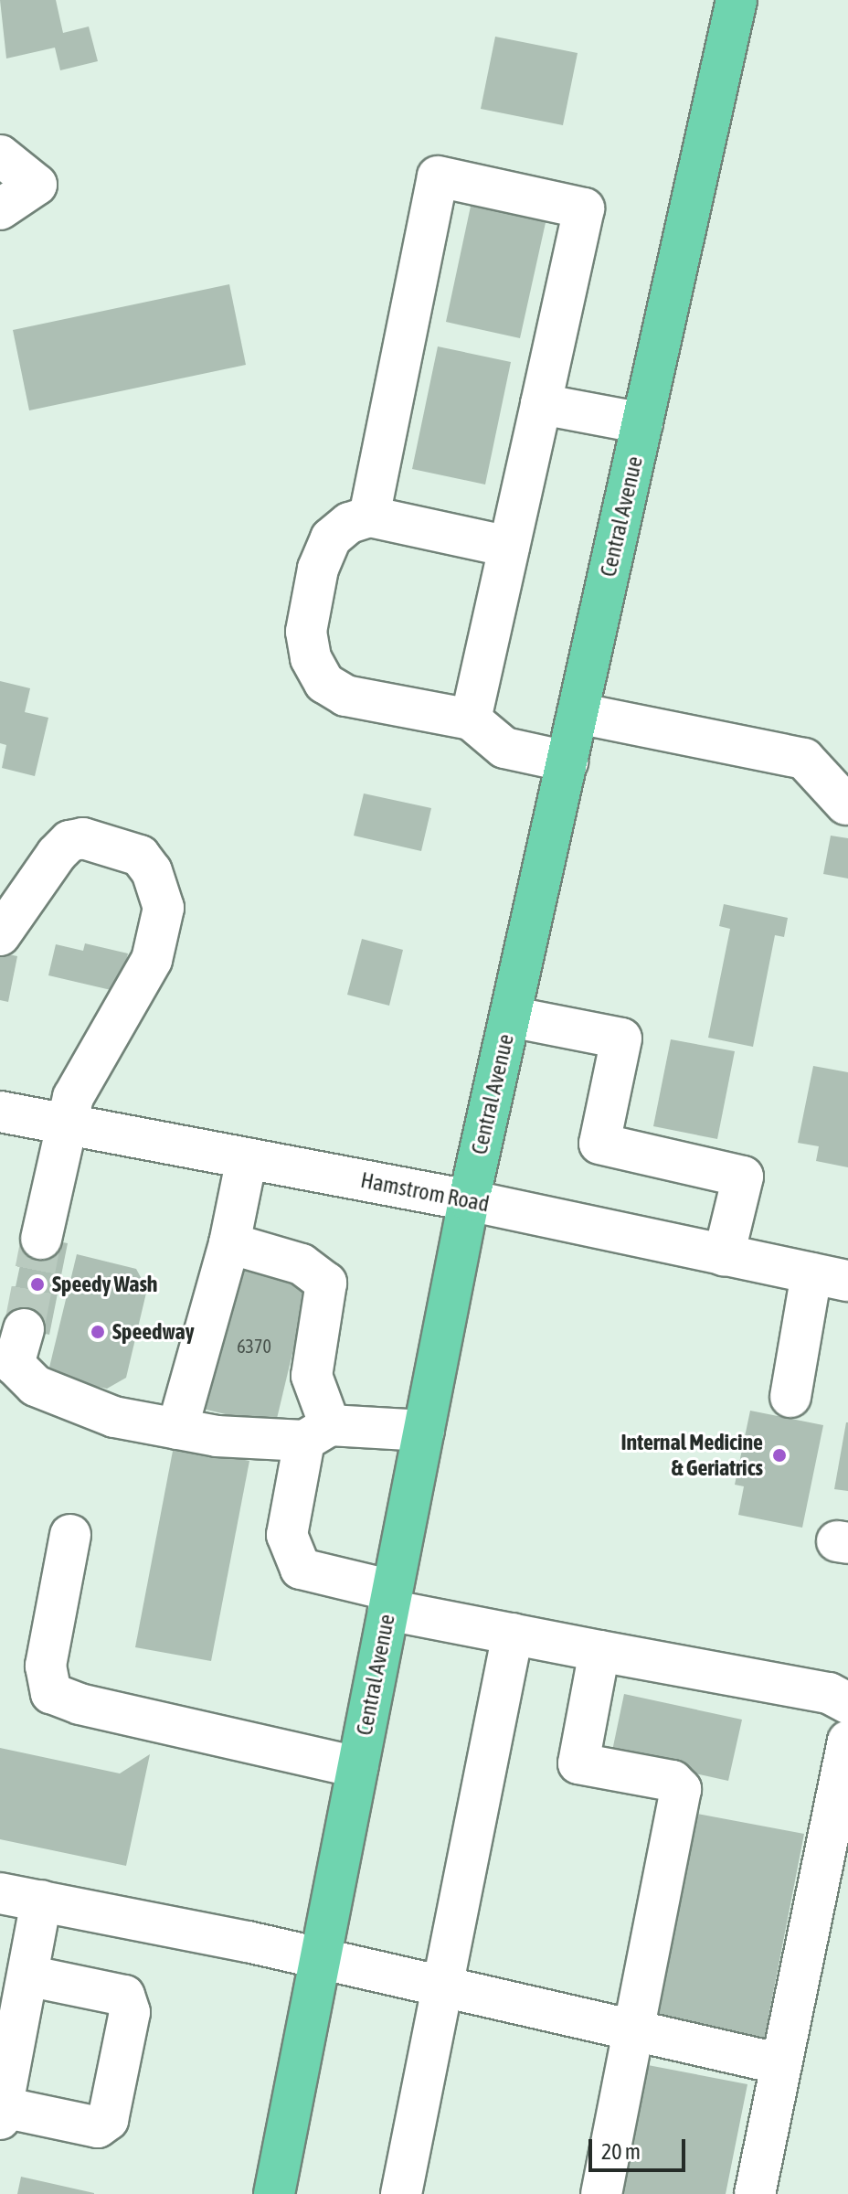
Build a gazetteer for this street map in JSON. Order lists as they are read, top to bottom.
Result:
{
  "streets": {
    "main road": ["Central Avenue"],
    "street": ["Hamstrom Road"]
  },
  "crossings": [
    ["Central Avenue", "Hamstrom Road"]
  ],
  "places": ["Speedy Wash", "Speedway", "Internal Medicine & Geriatrics"],
  "house_numbers": ["6370"],
  "scale_bar": "20 m"
}
